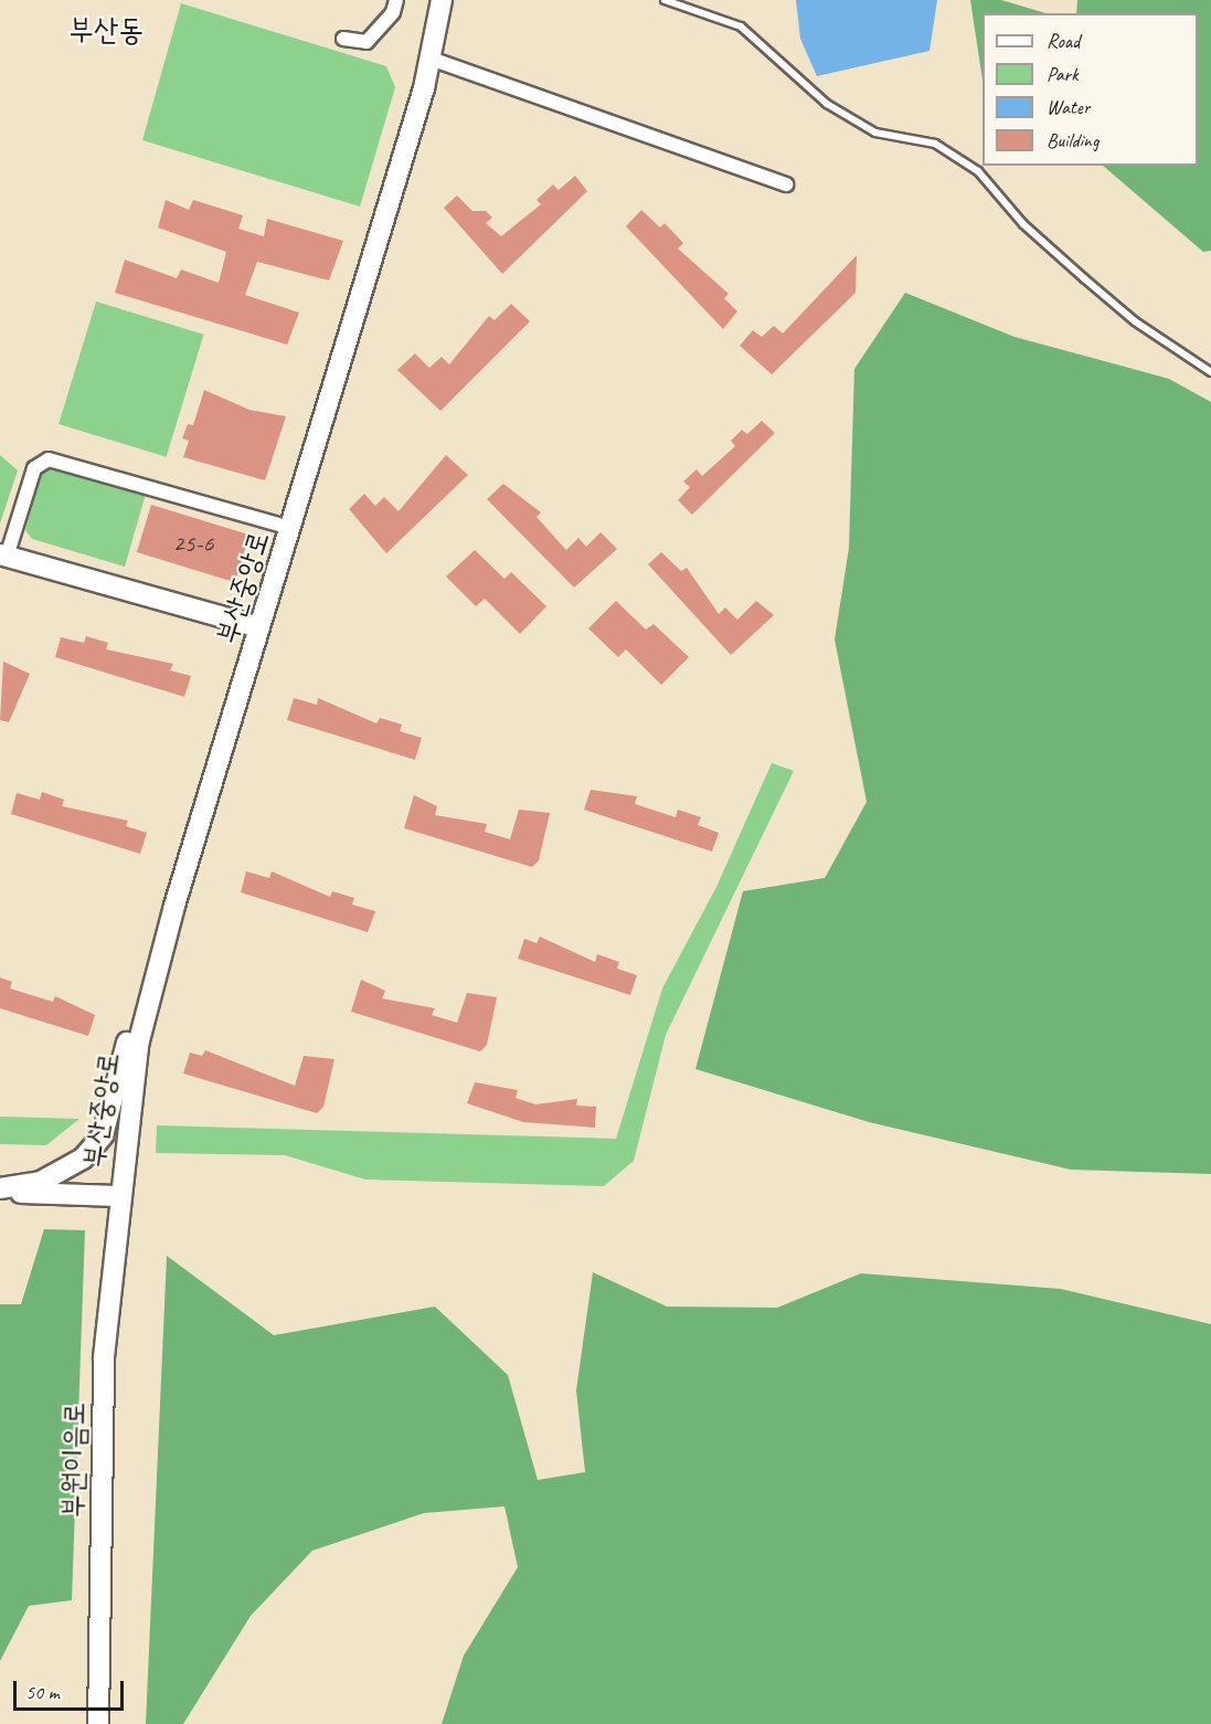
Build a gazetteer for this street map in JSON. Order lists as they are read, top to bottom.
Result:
{
  "streets": {
    "street": ["부산중앙로", "부원이음로"]
  },
  "crossings": [
    ["부산중앙로", "부원이음로"]
  ],
  "districts": ["부산동"],
  "house_numbers": ["25-6"],
  "legend": [
    "Road",
    "Park",
    "Water",
    "Building"
  ],
  "scale_bar": "50 m"
}
